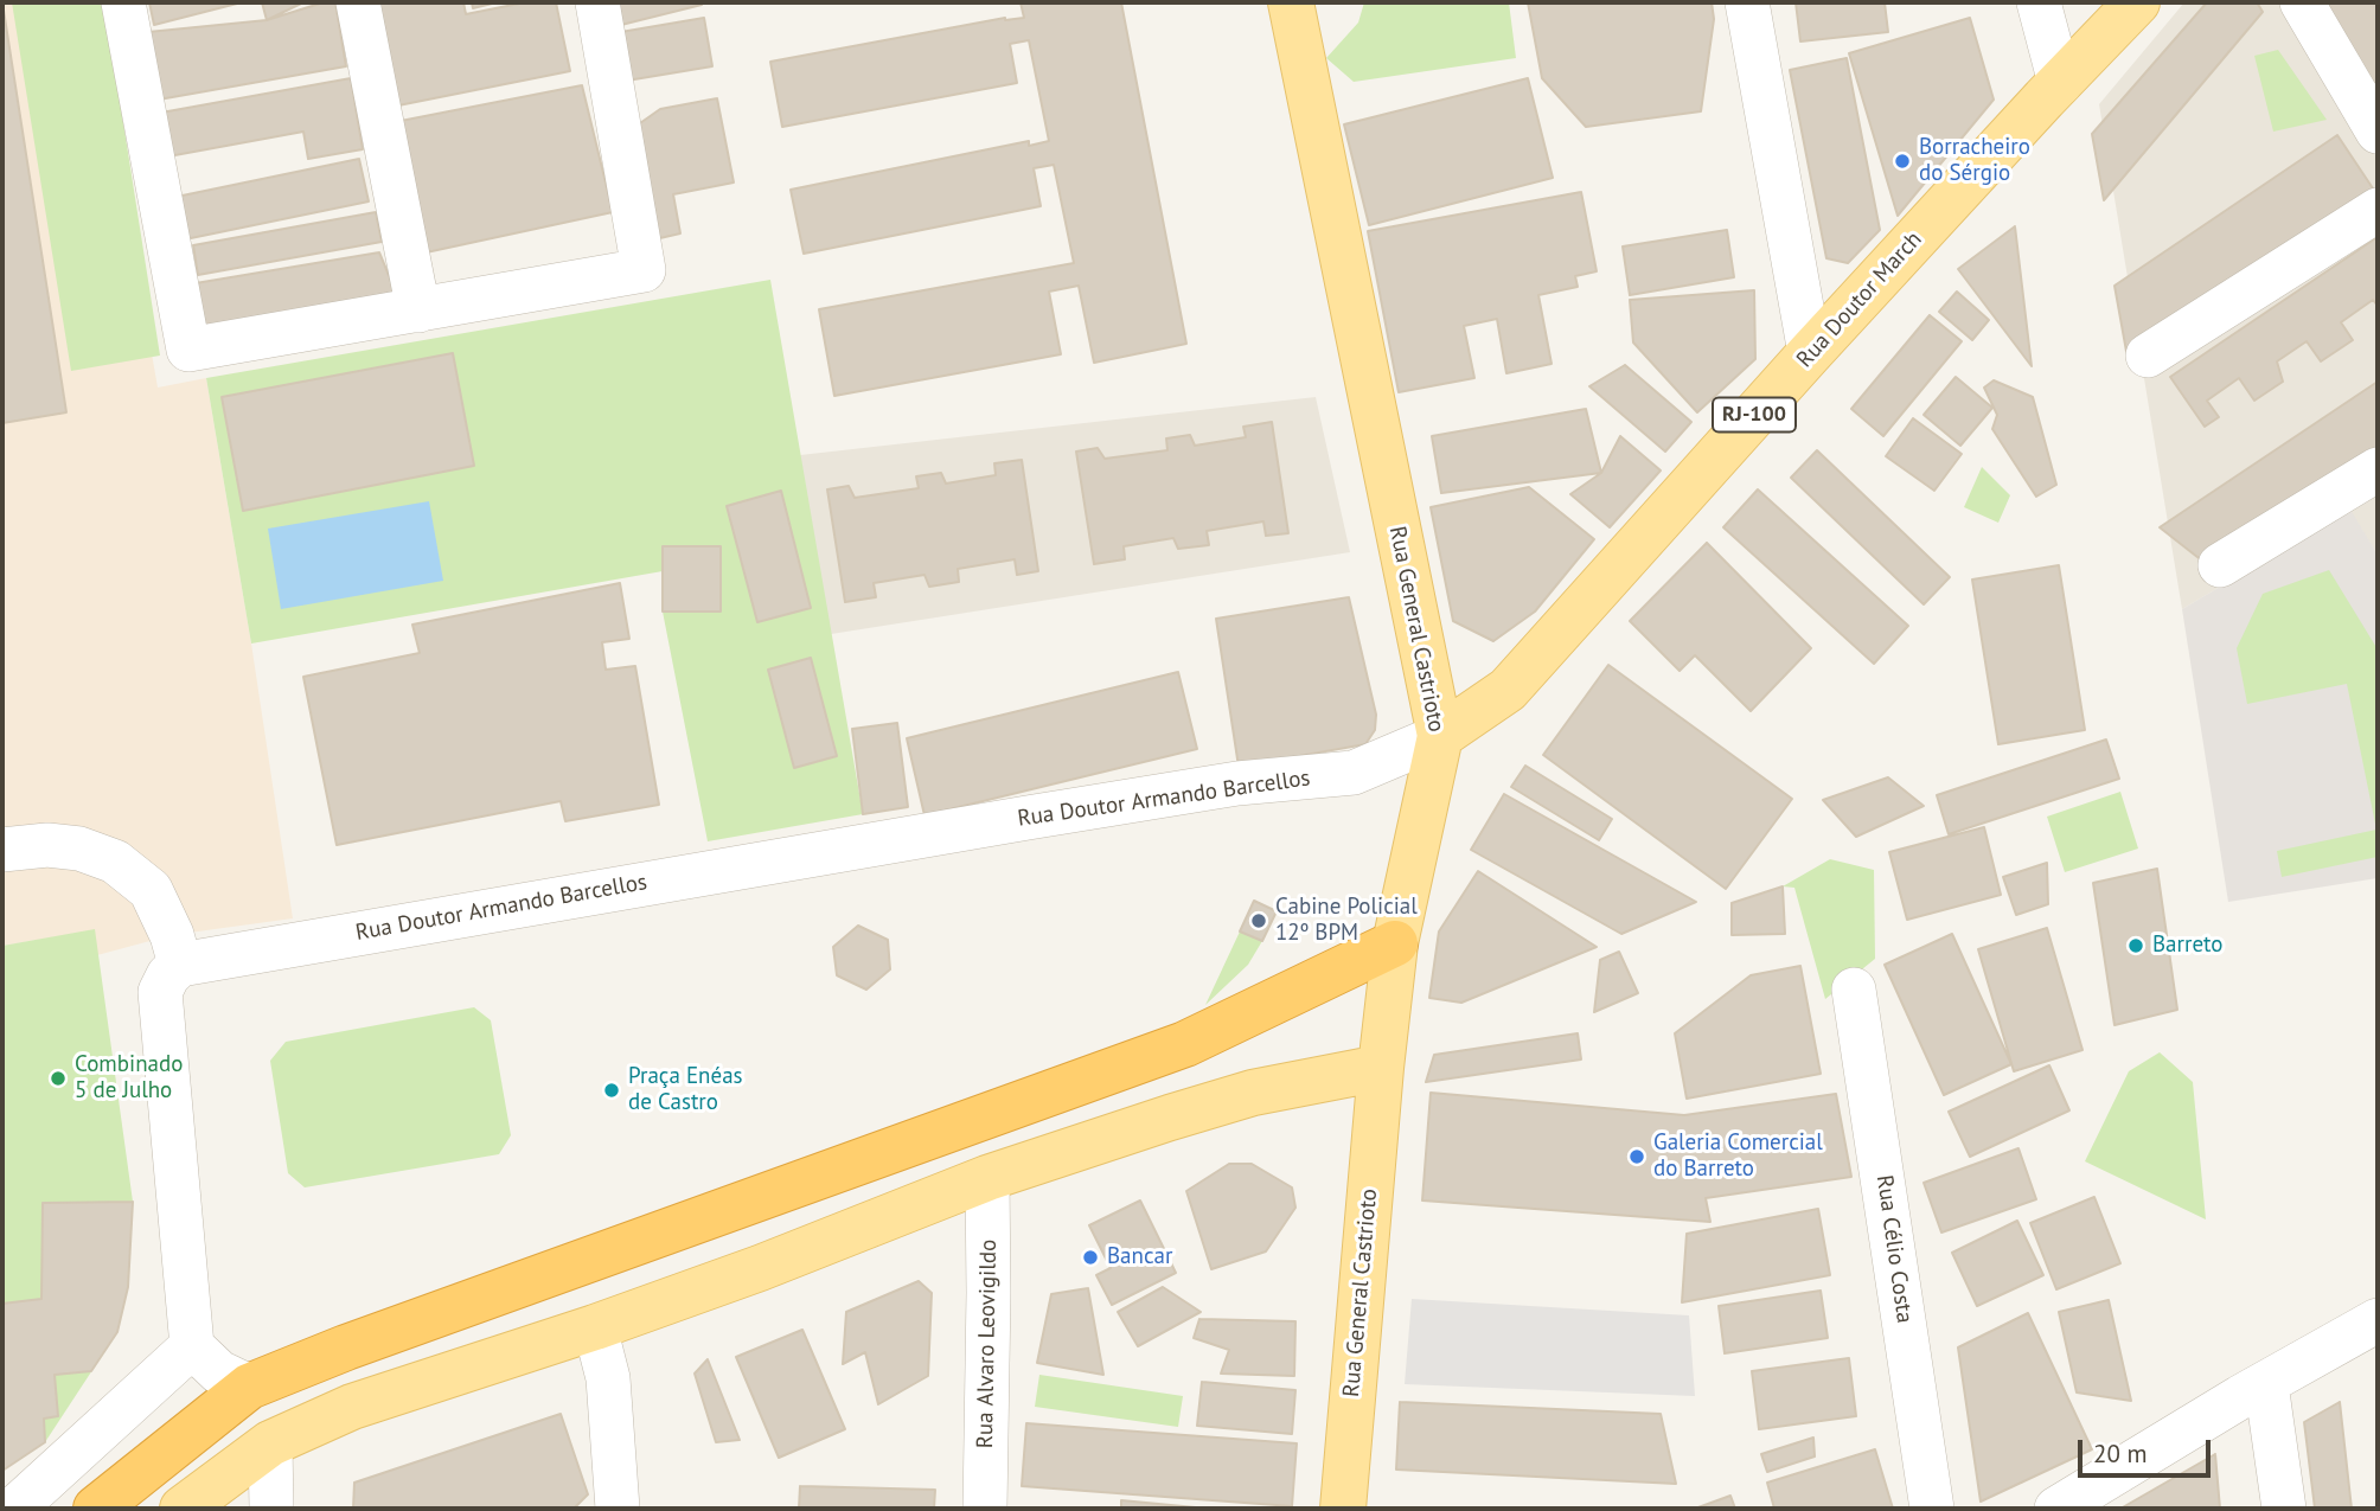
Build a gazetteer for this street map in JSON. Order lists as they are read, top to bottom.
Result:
{
  "streets": {
    "main road": ["Rua Doutor March", "RJ-100", "Rua General Castrioto"],
    "street": ["Rua Doutor Armando Barcellos", "Rua Célio Costa", "Rua Alvaro Leovigildo"]
  },
  "crossings": [
    ["Rua Doutor March", "Rua General Castrioto"],
    ["Rua Doutor March", "Rua Doutor Armando Barcellos"],
    ["Rua General Castrioto", "Rua Doutor Armando Barcellos"]
  ],
  "places": [
    "Borracheiro do Sérgio",
    "Cabine Policial 12º BPM",
    "Barreto",
    "Combinado 5 de Julho",
    "Praça Enéas de Castro",
    "Galeria Comercial do Barreto",
    "Bancar"
  ],
  "scale_bar": "20 m"
}
